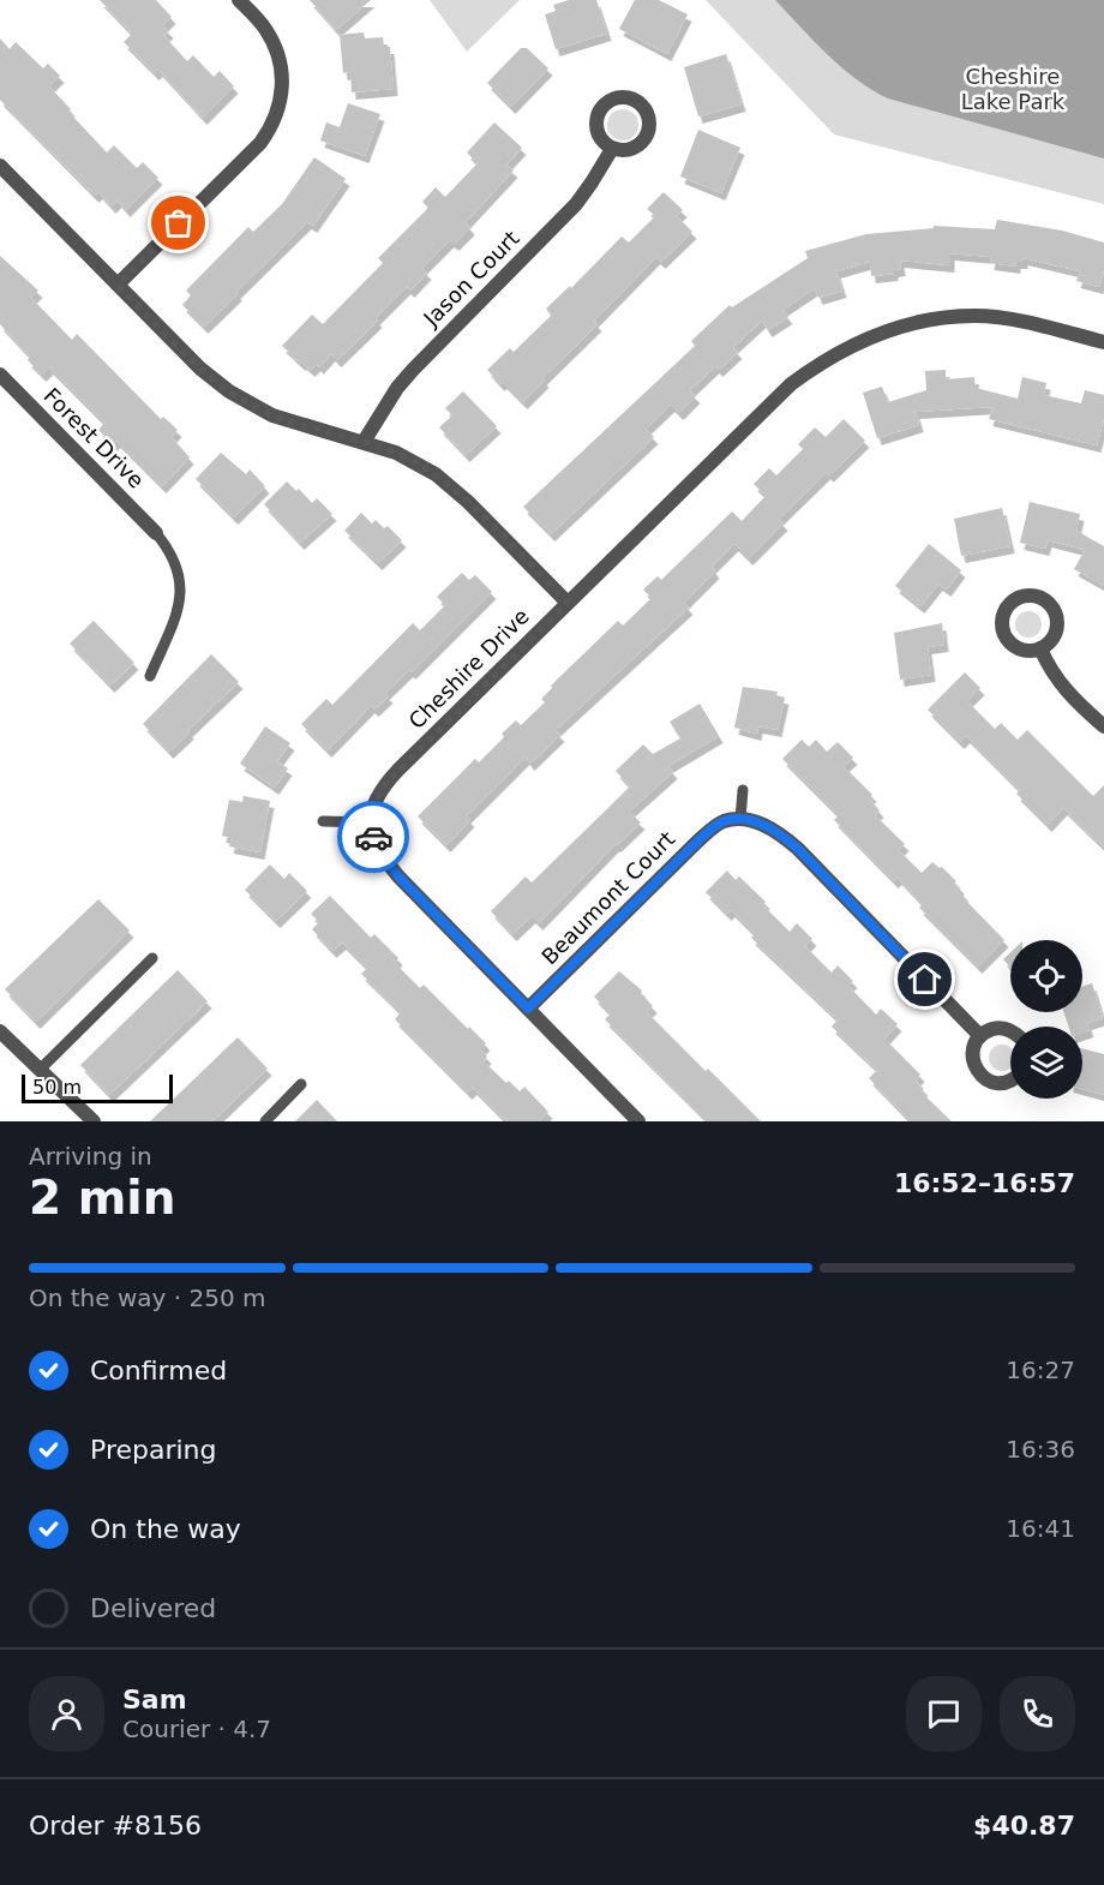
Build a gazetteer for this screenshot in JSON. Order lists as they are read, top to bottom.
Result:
{
  "streets": {
    "street": [
      "Jason Court",
      "Forest Drive",
      "Cheshire Drive",
      "Beaumont Court"
    ]
  },
  "parks": ["Cheshire Lake Park"],
  "scale_bar": "50 m",
  "page": {
    "scale": "50 m",
    "heading": ["2 min", "Arriving in", "16:52–16:57"],
    "panel": [
      "Sam",
      "Courier · 4.7",
      "Order #8156",
      "$40.87"
    ],
    "bar": "On the way · 250 m",
    "list": [
      ["Confirmed", "16:27"],
      ["Preparing", "16:36"],
      ["On the way", "16:41"],
      "Delivered"
    ]
  }
}
